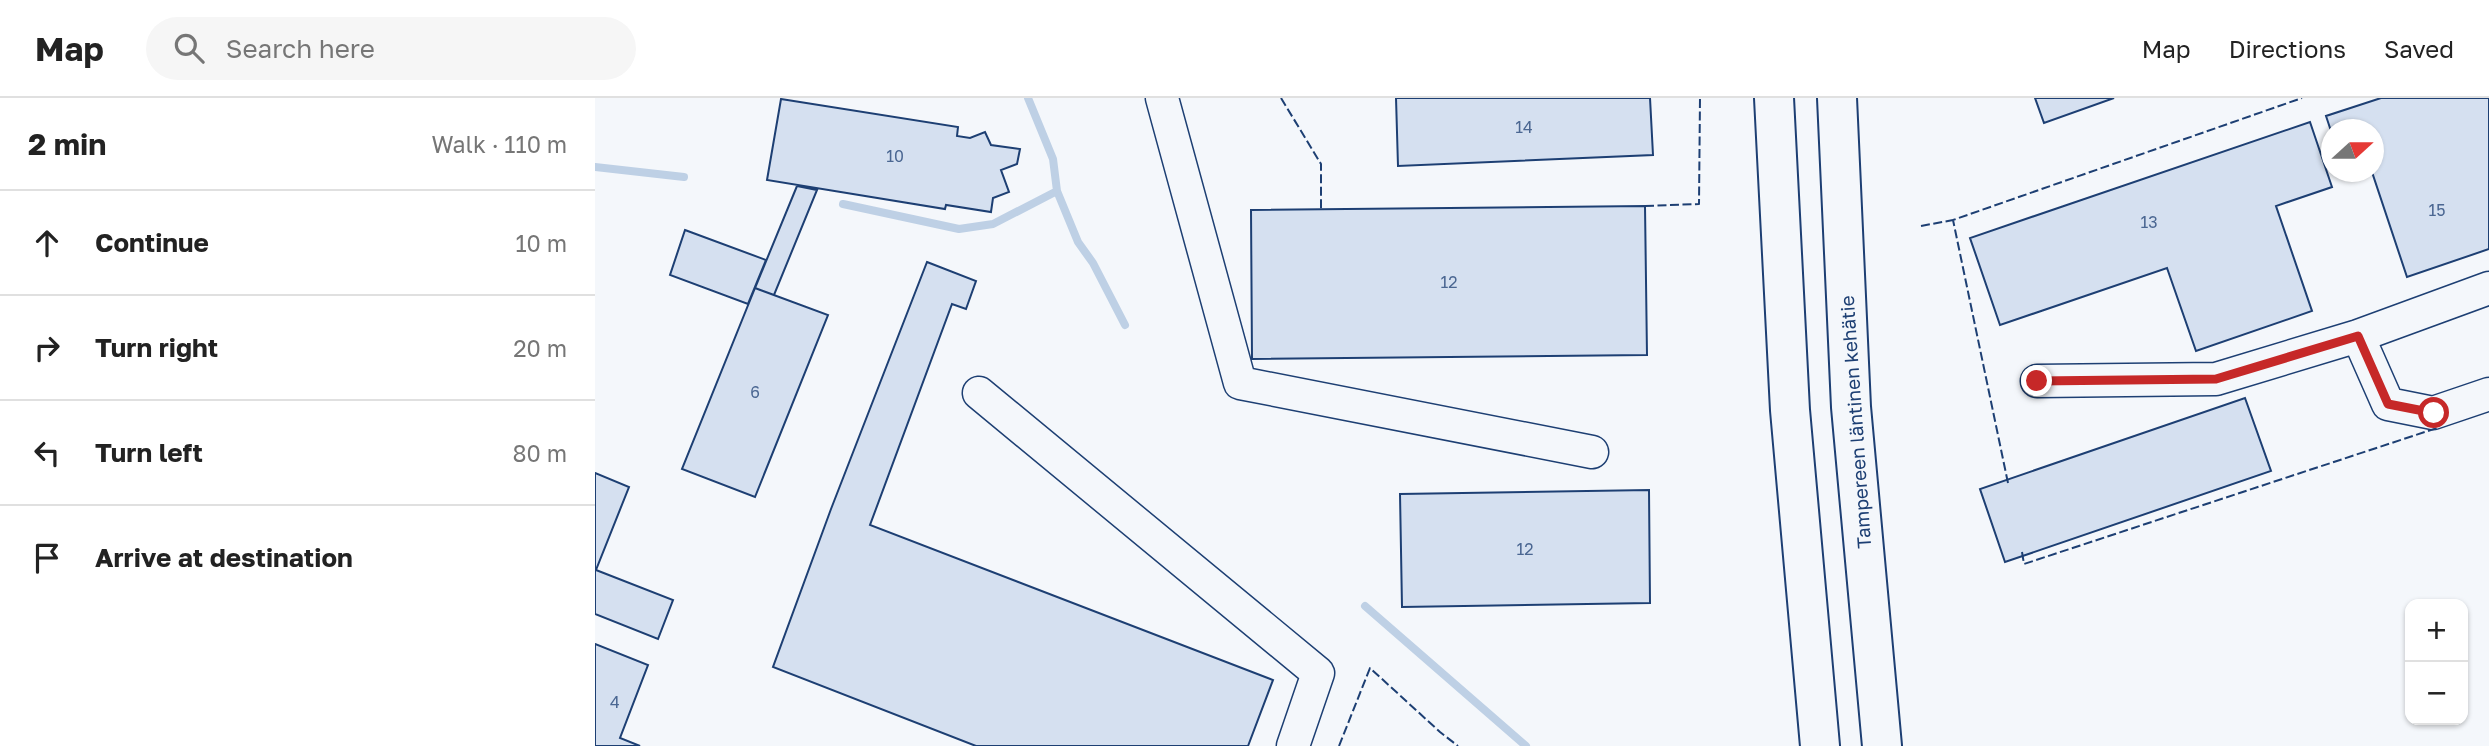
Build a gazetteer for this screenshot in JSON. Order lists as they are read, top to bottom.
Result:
{
  "streets": {
    "highway": ["Tampereen läntinen kehätie"]
  },
  "house_numbers": [
    "14",
    "10",
    "15",
    "13",
    "12",
    "6",
    "12",
    "4"
  ],
  "north": "right",
  "page": {
    "header": "Map",
    "search": "Search here",
    "nav": ["Map", "Directions", "Saved"],
    "heading": ["2 min", "Walk · 110 m"],
    "list": [
      ["Continue", "10 m"],
      ["Turn right", "20 m"],
      ["Turn left", "80 m"],
      "Arrive at destination"
    ],
    "map_buttons": ["+", "−"]
  }
}
